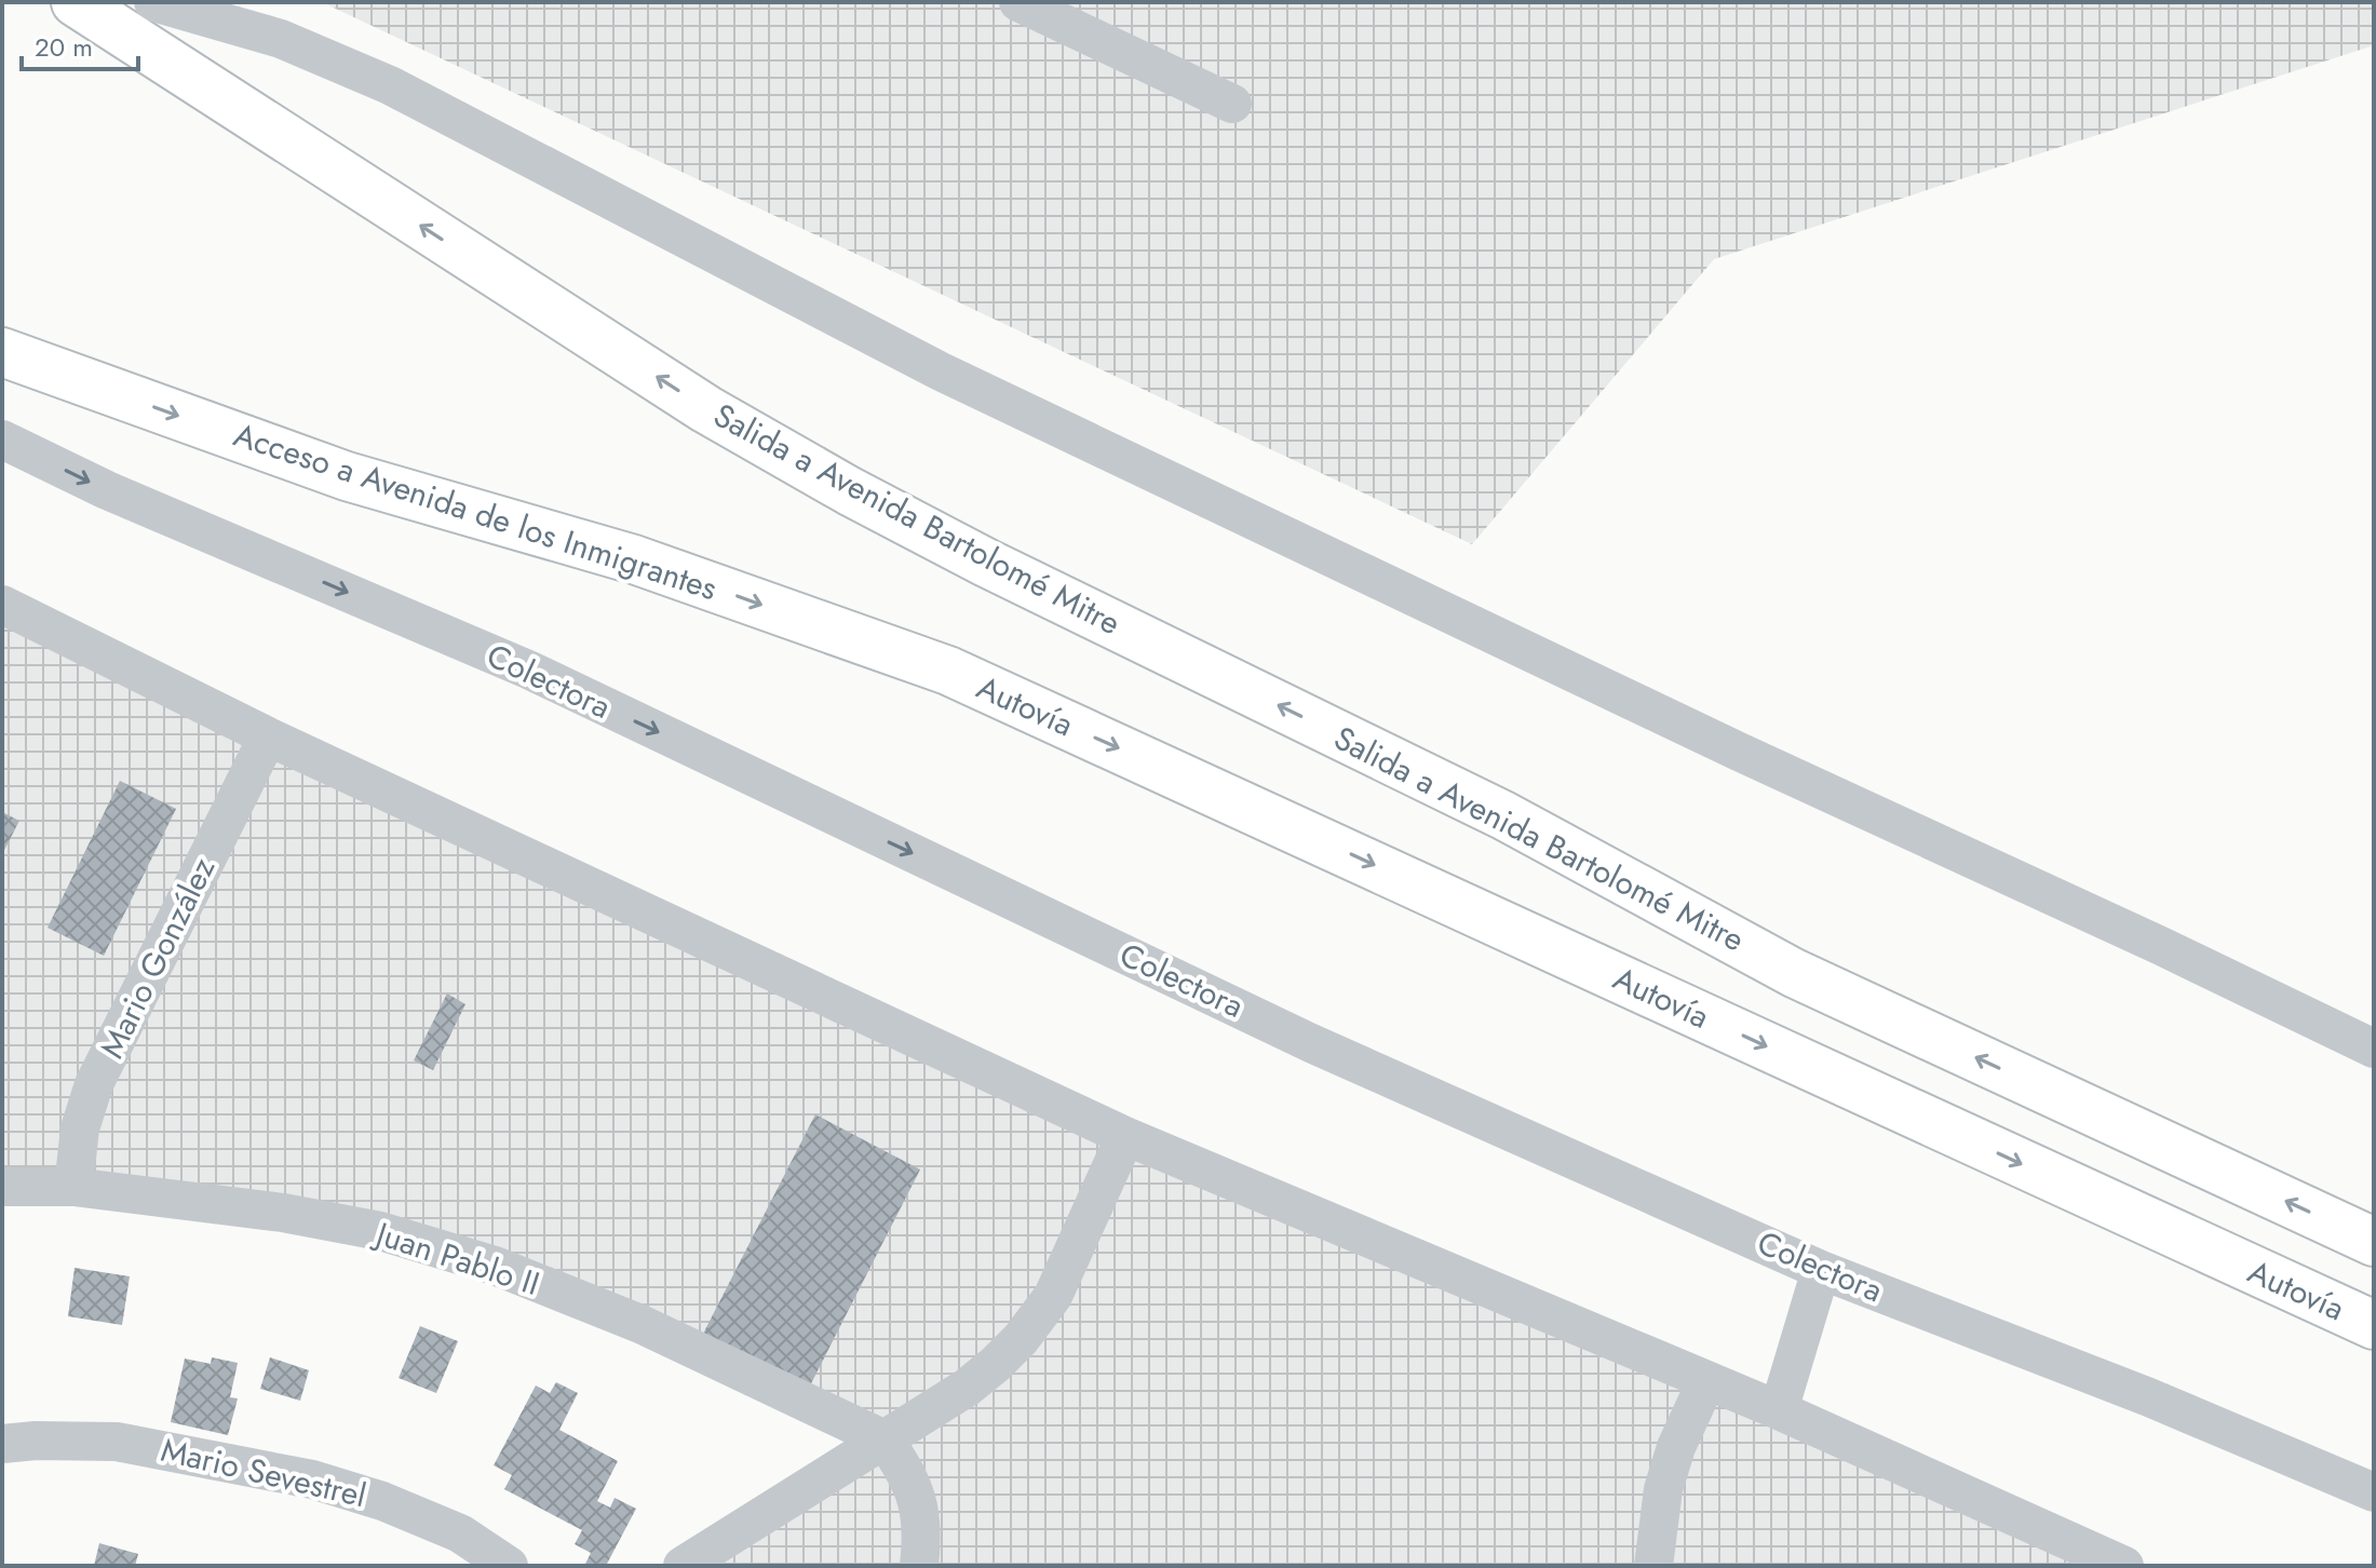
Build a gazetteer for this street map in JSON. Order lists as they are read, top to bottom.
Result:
{
  "streets": {
    "street": [
      "Acceso a Avenida de los Inmigrantes",
      "Salida a Avenida Bartolomé Mitre",
      "Colectora",
      "Autovía",
      "Mario González",
      "Juan Pablo II",
      "Mario Sevestrel"
    ]
  },
  "crossings": [
    ["Acceso a Avenida de los Inmigrantes", "Autovía"],
    ["Mario González", "Juan Pablo II"]
  ],
  "scale_bar": "20 m"
}
